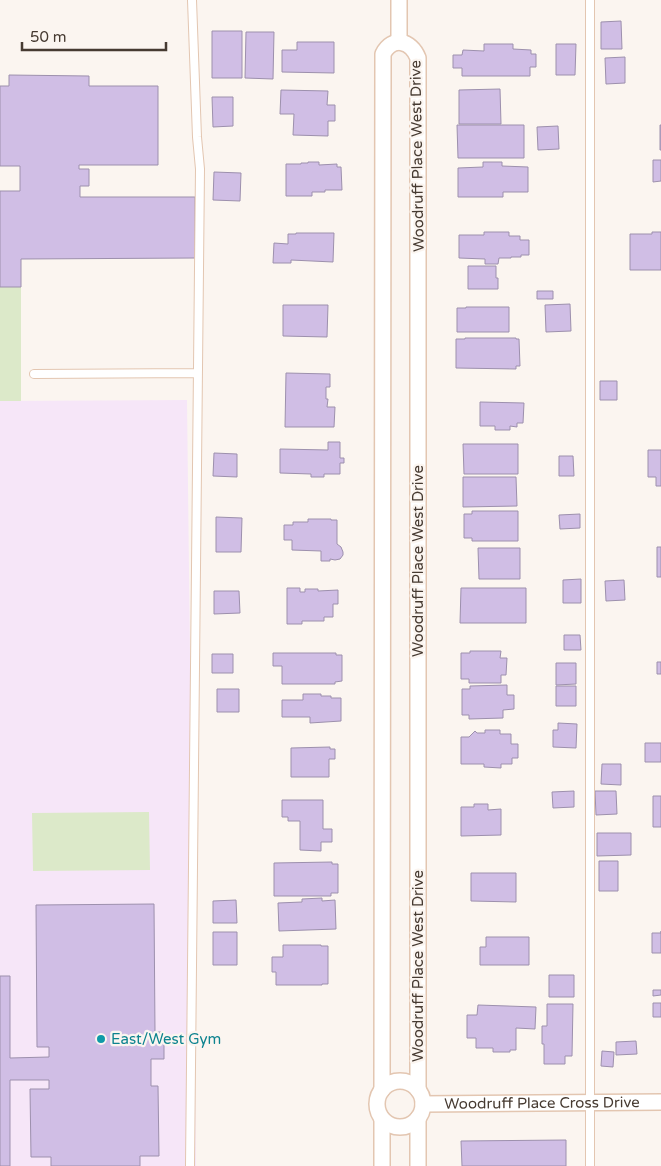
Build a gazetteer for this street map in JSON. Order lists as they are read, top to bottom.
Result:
{
  "streets": {
    "street": ["Woodruff Place West Drive", "Woodruff Place Cross Drive"]
  },
  "crossings": [
    ["Woodruff Place West Drive", "Woodruff Place Cross Drive"]
  ],
  "places": ["East/West Gym"],
  "scale_bar": "50 m"
}
